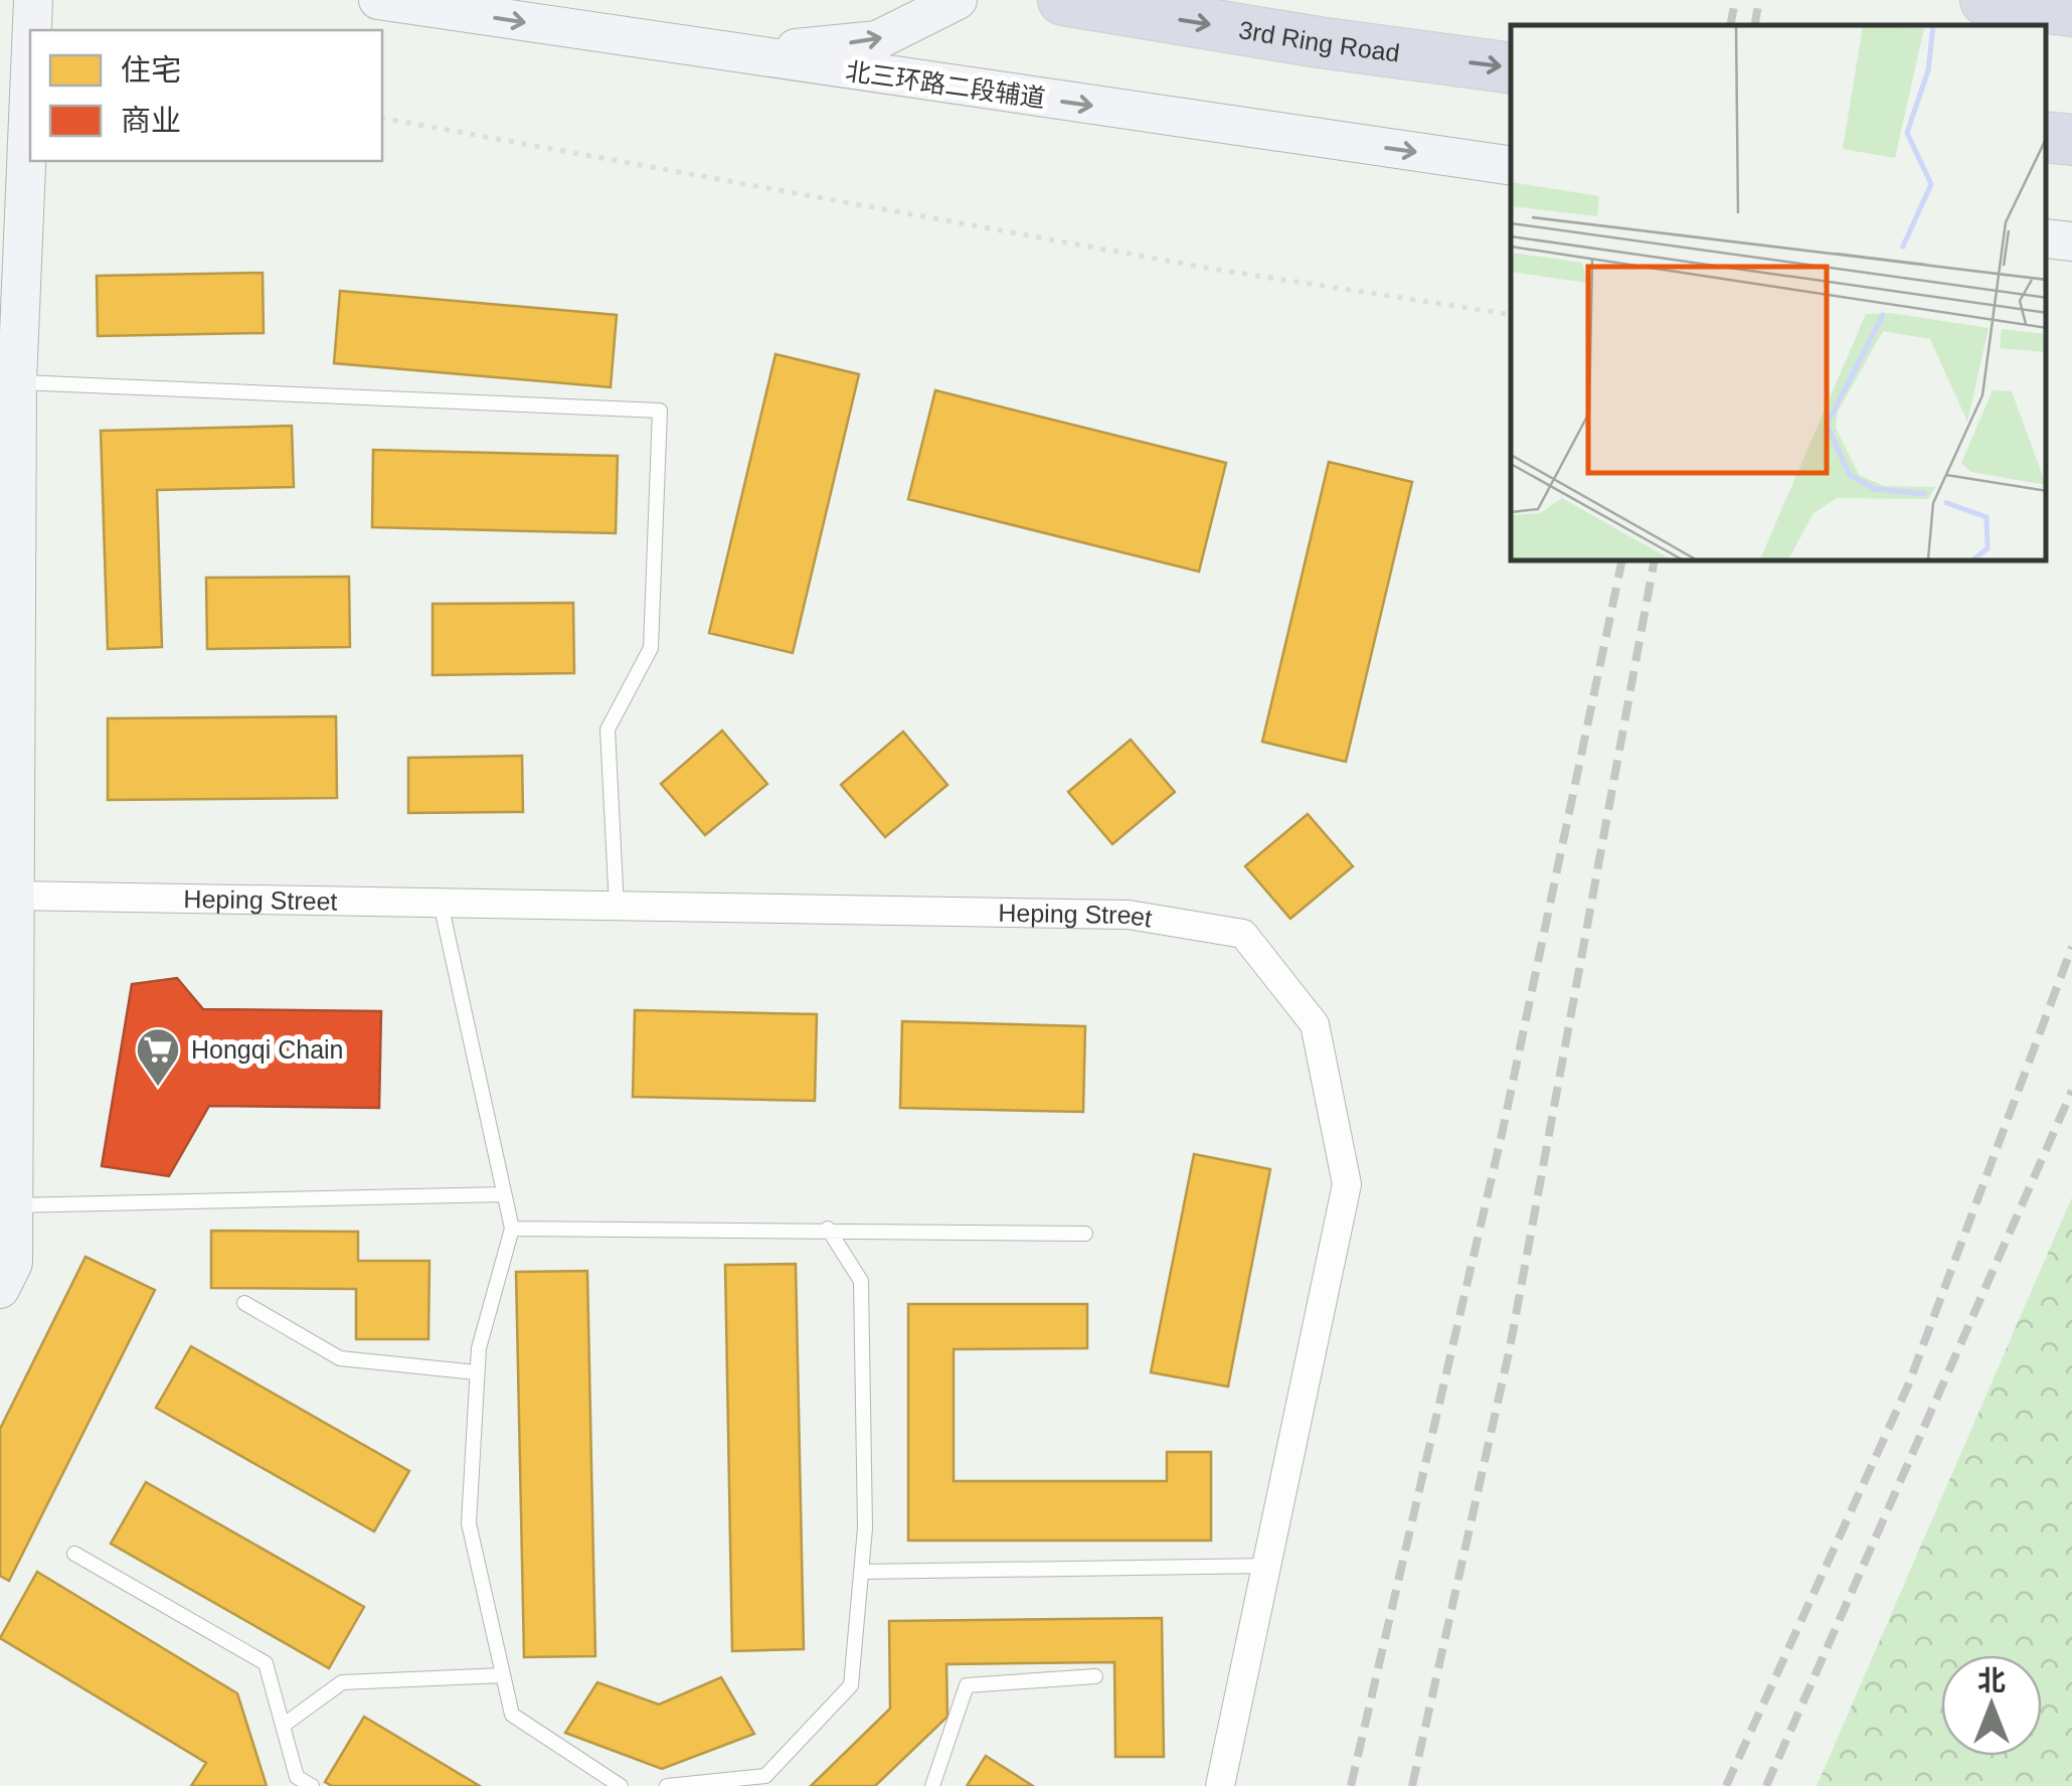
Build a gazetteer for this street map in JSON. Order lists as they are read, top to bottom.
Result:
{
  "streets": {
    "highway": ["3rd Ring Road"],
    "main road": ["北三环路二段辅道"],
    "street": ["Heping Street"]
  },
  "one_way": ["3rd Ring Road", "北三环路二段辅道"],
  "places": {
    "supermarket": ["Hongqi Chain"]
  },
  "legend": ["住宅", "商业"],
  "north": "top"
}
